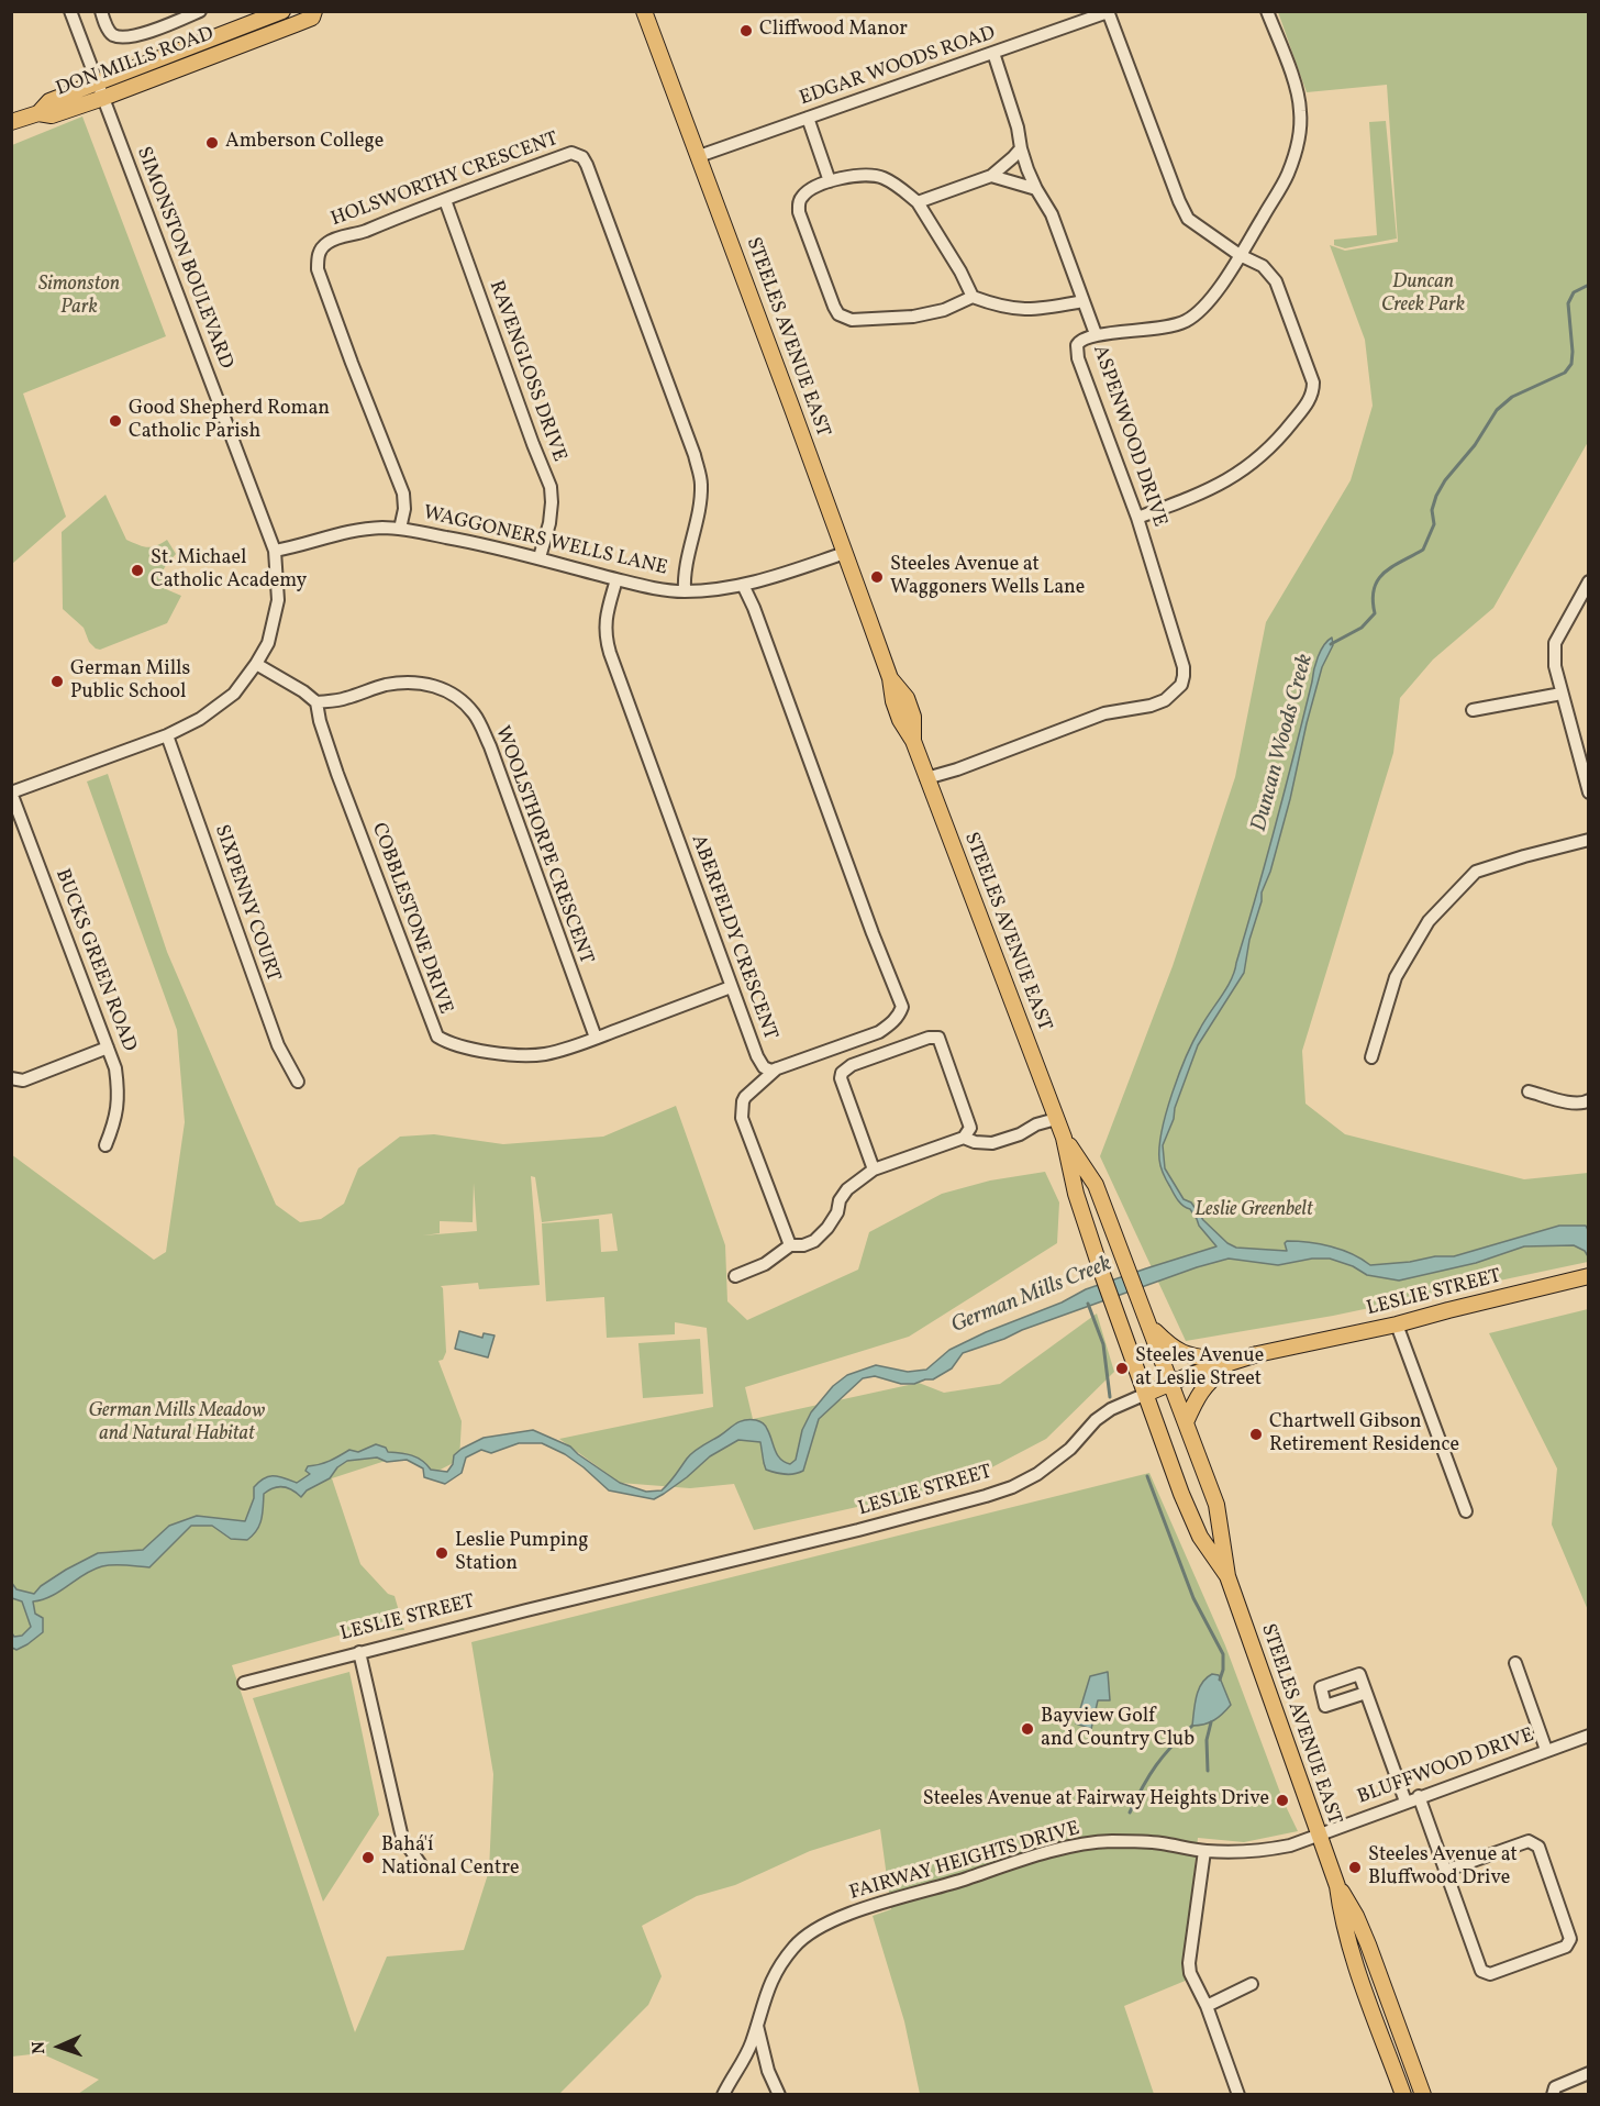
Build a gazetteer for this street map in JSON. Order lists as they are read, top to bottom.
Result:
{
  "streets": {
    "main road": ["DON MILLS ROAD", "STEELES AVENUE EAST", "LESLIE STREET"],
    "street": [
      "EDGAR WOODS ROAD",
      "HOLSWORTHY CRESCENT",
      "SIMONSTON BOULEVARD",
      "RAVENGLOSS DRIVE",
      "ASPENWOOD DRIVE",
      "WAGGONERS WELLS LANE",
      "WOOLSTHORPE CRESCENT",
      "SIXPENNY COURT",
      "COBBLESTONE DRIVE",
      "ABERFELDY CRESCENT",
      "BUCKS GREEN ROAD",
      "BLUFFWOOD DRIVE",
      "FAIRWAY HEIGHTS DRIVE"
    ]
  },
  "crossings": [
    ["DON MILLS ROAD", "SIMONSTON BOULEVARD"],
    ["EDGAR WOODS ROAD", "STEELES AVENUE EAST"],
    ["HOLSWORTHY CRESCENT", "RAVENGLOSS DRIVE"],
    ["HOLSWORTHY CRESCENT", "WAGGONERS WELLS LANE"],
    ["SIMONSTON BOULEVARD", "WAGGONERS WELLS LANE"],
    ["SIMONSTON BOULEVARD", "SIXPENNY COURT"],
    ["SIMONSTON BOULEVARD", "BUCKS GREEN ROAD"],
    ["STEELES AVENUE EAST", "ASPENWOOD DRIVE"],
    ["STEELES AVENUE EAST", "WAGGONERS WELLS LANE"],
    ["STEELES AVENUE EAST", "LESLIE STREET"],
    ["STEELES AVENUE EAST", "BLUFFWOOD DRIVE"],
    ["STEELES AVENUE EAST", "FAIRWAY HEIGHTS DRIVE"],
    ["RAVENGLOSS DRIVE", "WAGGONERS WELLS LANE"],
    ["WAGGONERS WELLS LANE", "ABERFELDY CRESCENT"],
    ["WOOLSTHORPE CRESCENT", "COBBLESTONE DRIVE"],
    ["COBBLESTONE DRIVE", "ABERFELDY CRESCENT"],
    ["BLUFFWOOD DRIVE", "FAIRWAY HEIGHTS DRIVE"]
  ],
  "water": ["Duncan Woods Creek", "German Mills Creek"],
  "parks": [
    "Duncan Creek Park",
    "Simonston Park",
    "Leslie Greenbelt",
    "German Mills Meadow and Natural Habitat"
  ],
  "places": [
    "Cliffwood Manor",
    "Amberson College",
    "Good Shepherd Roman Catholic Parish",
    "St. Michael Catholic Academy",
    "Steeles Avenue at Waggoners Wells Lane",
    "German Mills Public School",
    "Steeles Avenue at Leslie Street",
    "Chartwell Gibson Retirement Residence",
    "Leslie Pumping Station",
    "Bayview Golf and Country Club",
    "Steeles Avenue at Fairway Heights Drive",
    "Bahá'í National Centre",
    "Steeles Avenue at Bluffwood Drive"
  ],
  "north": "left"
}
